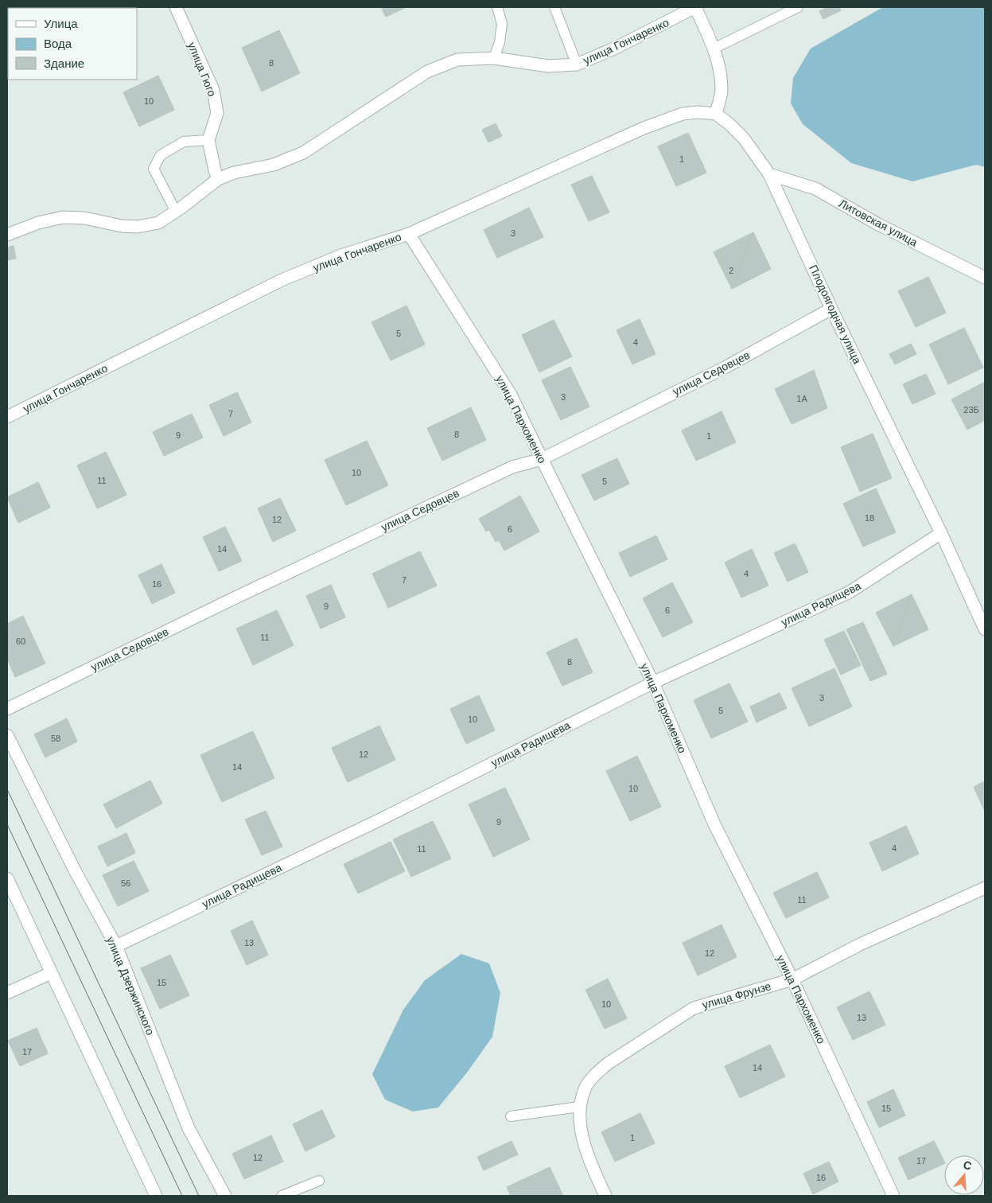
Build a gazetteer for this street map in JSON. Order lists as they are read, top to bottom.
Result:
{
  "streets": {
    "street": [
      "улица Гончаренко",
      "улица Гюго",
      "Литовская улица",
      "Плодоягодная улица",
      "улица Седовцев",
      "улица Пархоменко",
      "улица Радищева",
      "улица Дзержинского",
      "улица Фрунзе"
    ]
  },
  "crossings": [
    ["улица Гончаренко", "улица Гюго"],
    ["улица Гончаренко", "Плодоягодная улица"],
    ["улица Гончаренко", "улица Пархоменко"],
    ["Литовская улица", "Плодоягодная улица"],
    ["Плодоягодная улица", "улица Седовцев"],
    ["Плодоягодная улица", "улица Радищева"],
    ["улица Седовцев", "улица Пархоменко"],
    ["улица Пархоменко", "улица Радищева"],
    ["улица Пархоменко", "улица Фрунзе"],
    ["улица Радищева", "улица Дзержинского"]
  ],
  "house_numbers": [
    "8",
    "10",
    "1",
    "3",
    "2",
    "5",
    "4",
    "3",
    "1А",
    "23Б",
    "7",
    "8",
    "9",
    "1",
    "10",
    "11",
    "5",
    "18",
    "12",
    "6",
    "14",
    "4",
    "7",
    "16",
    "9",
    "6",
    "11",
    "60",
    "8",
    "3",
    "5",
    "10",
    "58",
    "12",
    "14",
    "10",
    "9",
    "4",
    "11",
    "56",
    "11",
    "13",
    "12",
    "15",
    "10",
    "13",
    "17",
    "14",
    "15",
    "1",
    "12",
    "17",
    "16"
  ],
  "legend": ["Улица", "Вода", "Здание"],
  "north": "top"
}
